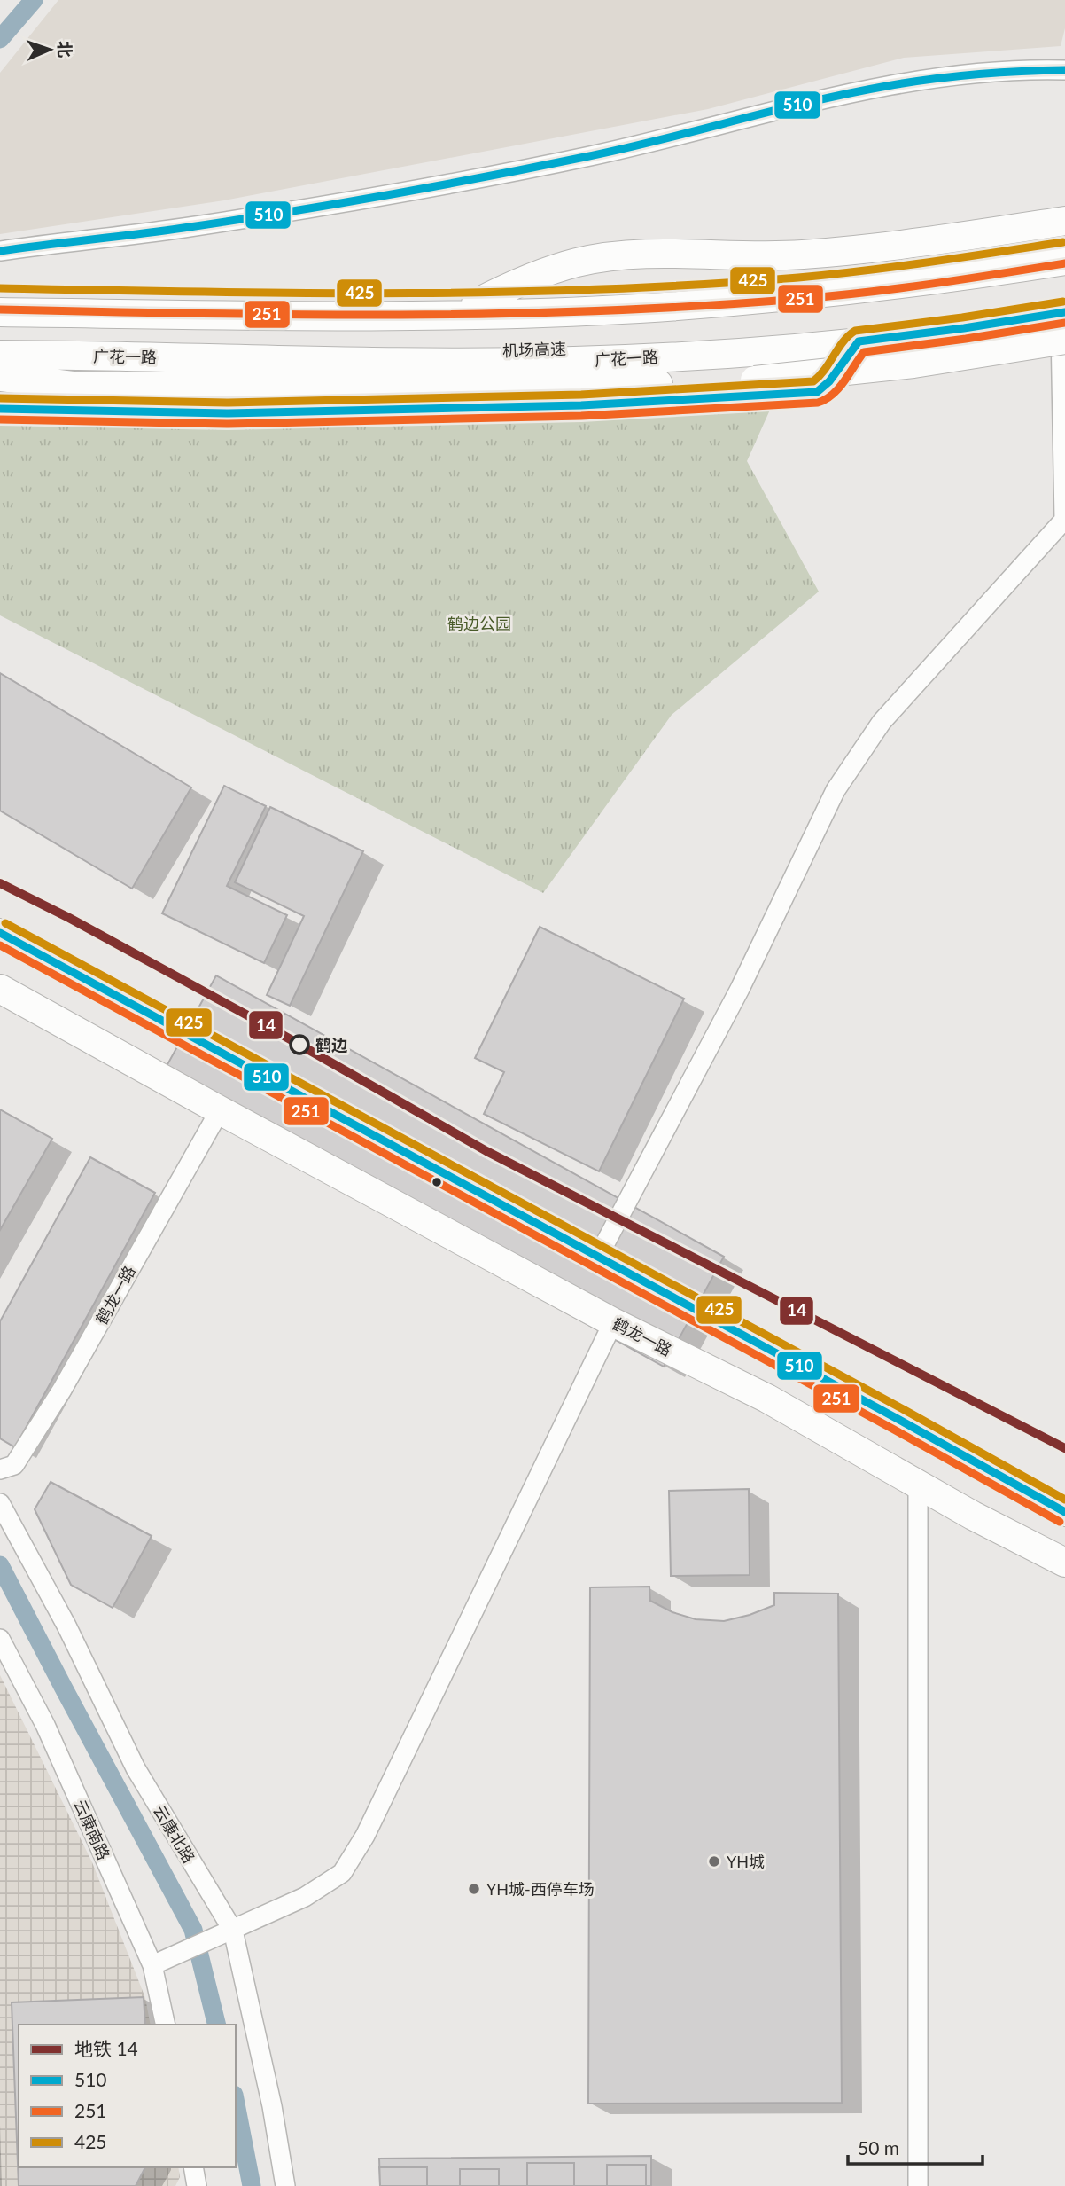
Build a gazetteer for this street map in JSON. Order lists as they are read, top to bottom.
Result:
{
  "streets": {
    "highway": ["机场高速", "广花一路", "鹤龙一路"],
    "street": ["云康南路", "云康北路"]
  },
  "crossings": [
    ["机场高速", "广花一路"]
  ],
  "parks": ["鹤边公园"],
  "places": ["鹤边", "YH城", "YH城-西停车场"],
  "lines": [
    "transit line 510",
    "transit line 425",
    "transit line 251",
    "metro line 14"
  ],
  "legend": [
    "地铁 14",
    "510",
    "251",
    "425"
  ],
  "scale_bar": "50 m",
  "north": "right"
}
